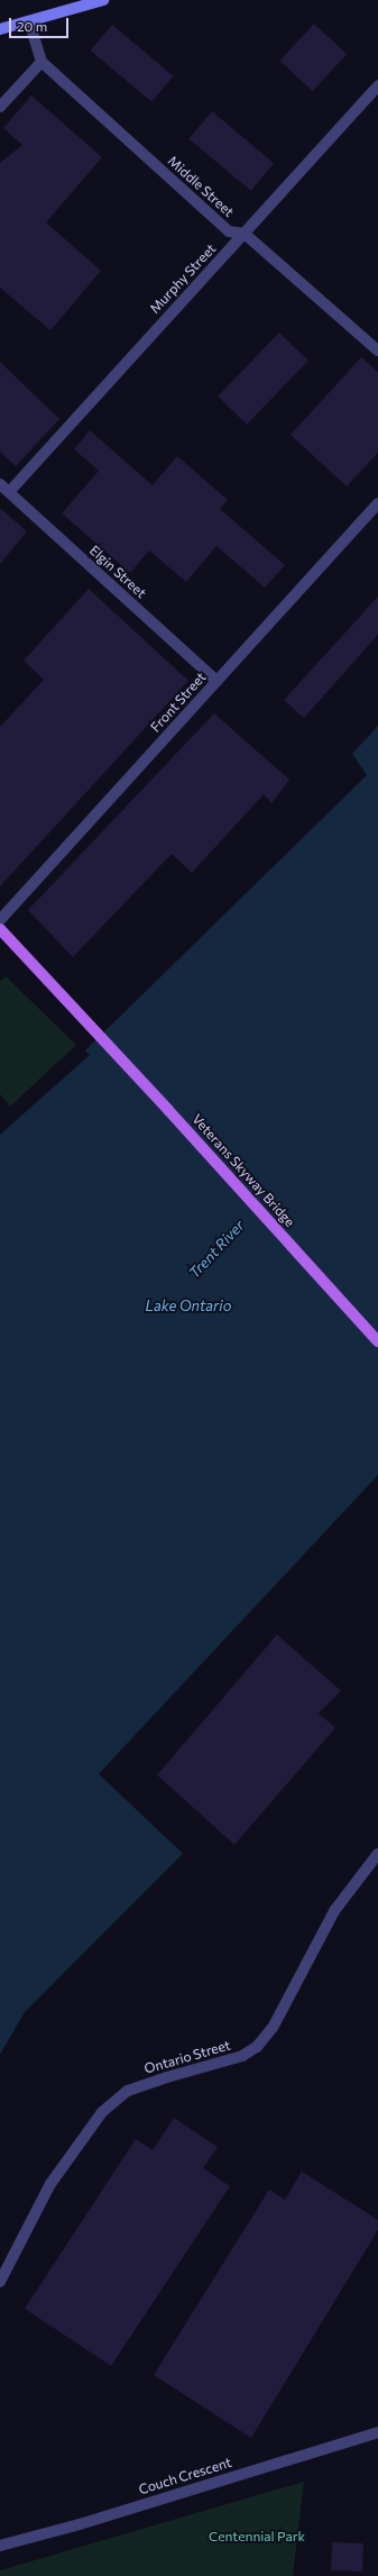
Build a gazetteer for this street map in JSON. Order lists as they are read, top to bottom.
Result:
{
  "streets": {
    "main road": ["Veterans Skyway Bridge"],
    "street": [
      "Middle Street",
      "Murphy Street",
      "Elgin Street",
      "Front Street",
      "Ontario Street",
      "Couch Crescent"
    ]
  },
  "crossings": [
    ["Middle Street", "Murphy Street"],
    ["Murphy Street", "Elgin Street"],
    ["Elgin Street", "Front Street"]
  ],
  "water": ["Trent River", "Lake Ontario"],
  "parks": ["Centennial Park"],
  "scale_bar": "20 m"
}
